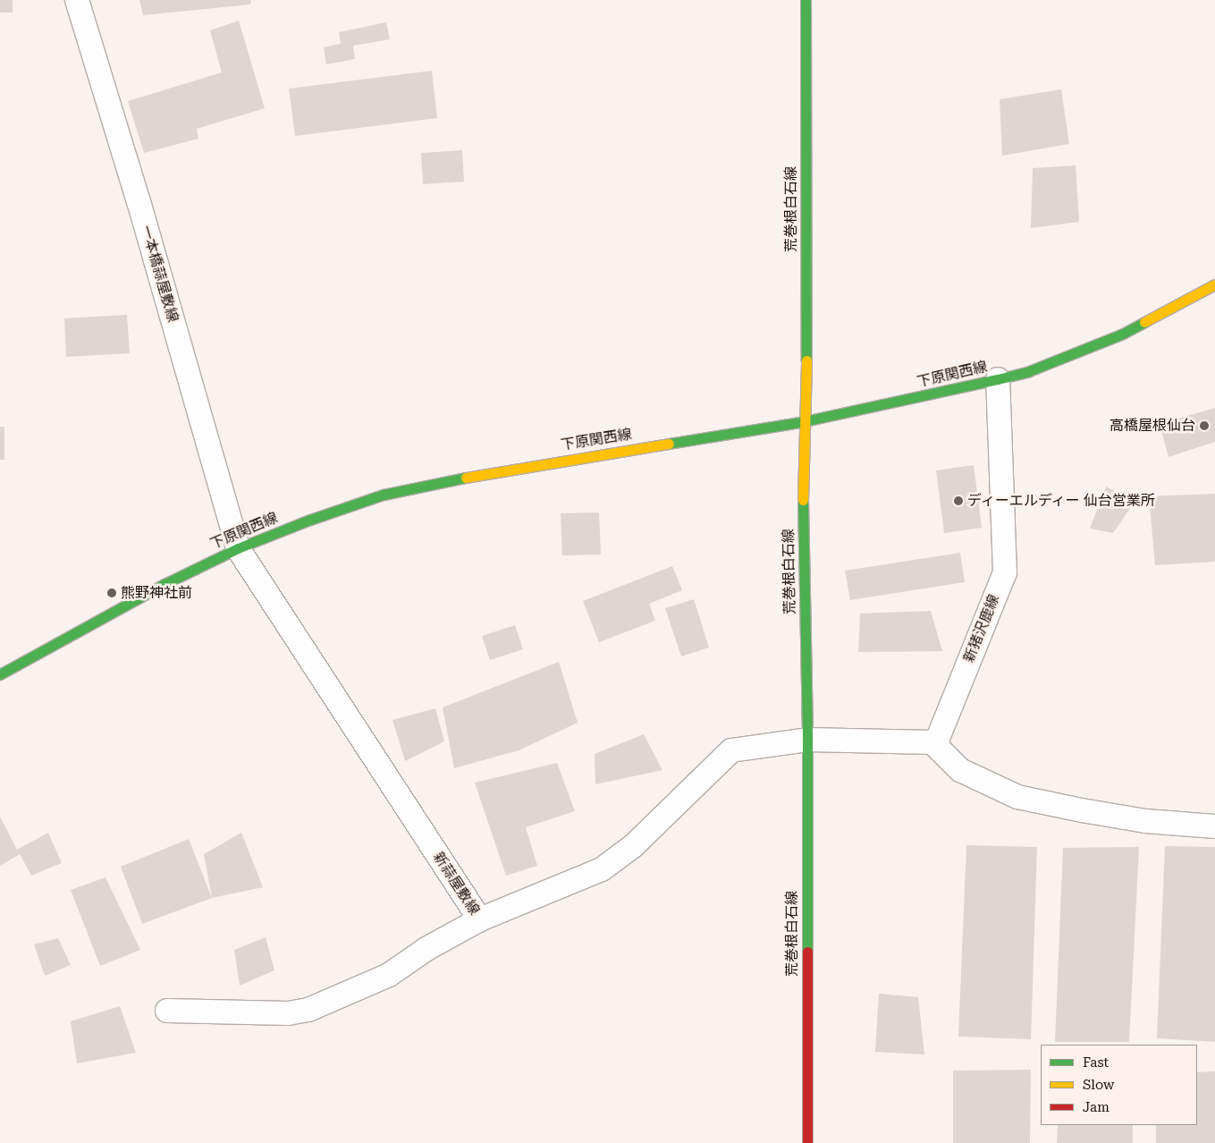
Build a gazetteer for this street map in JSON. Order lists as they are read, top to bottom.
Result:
{
  "streets": {
    "street": [
      "荒巻根白石線",
      "一本橋蒜屋敷線",
      "下原関西線",
      "新猪沢鹿線",
      "新蒜屋敷線"
    ]
  },
  "crossings": [
    ["荒巻根白石線", "下原関西線"],
    ["荒巻根白石線", "新蒜屋敷線"],
    ["一本橋蒜屋敷線", "下原関西線"],
    ["一本橋蒜屋敷線", "新蒜屋敷線"],
    ["下原関西線", "新猪沢鹿線"],
    ["下原関西線", "新蒜屋敷線"]
  ],
  "places": ["高橋屋根仙台", "ディーエルディー 仙台営業所", "熊野神社前"],
  "legend": ["Fast", "Slow", "Jam"]
}
